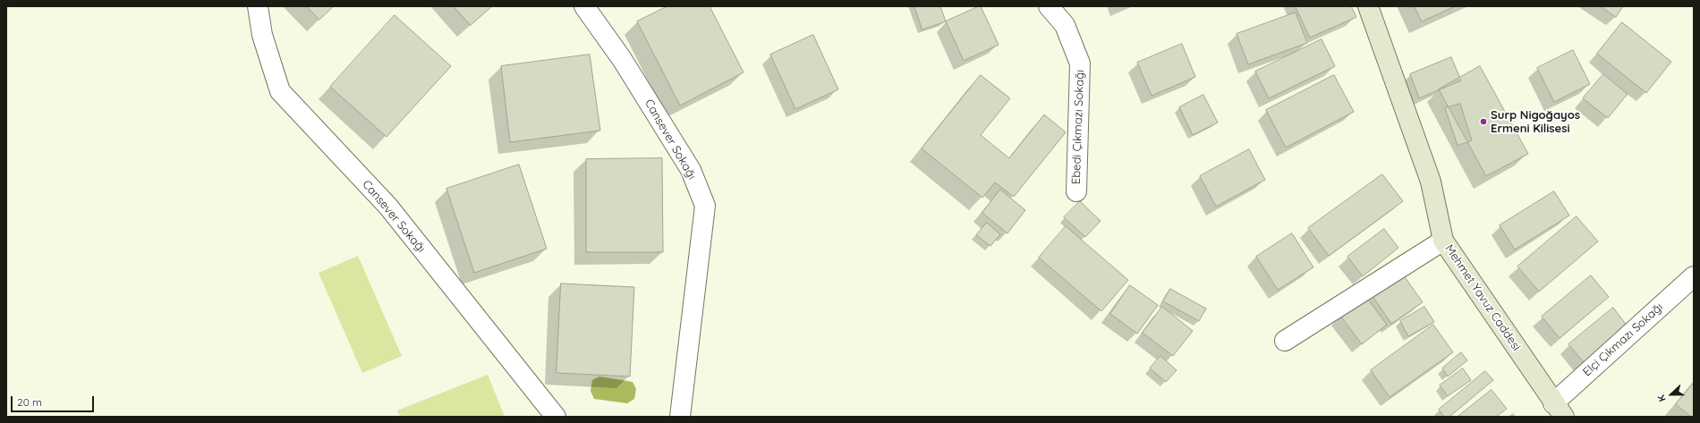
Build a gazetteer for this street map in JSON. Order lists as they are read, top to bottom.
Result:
{
  "streets": {
    "street": [
      "Ebedi Çıkmazı Sokağı",
      "Cansever Sokağı",
      "Mehmet Yavuz Caddesi",
      "Elçi Çıkmazı Sokağı"
    ]
  },
  "crossings": [
    ["Mehmet Yavuz Caddesi", "Elçi Çıkmazı Sokağı"]
  ],
  "places": ["Surp Nigoğayos Ermeni Kilisesi"],
  "scale_bar": "20 m",
  "north": "left"
}
